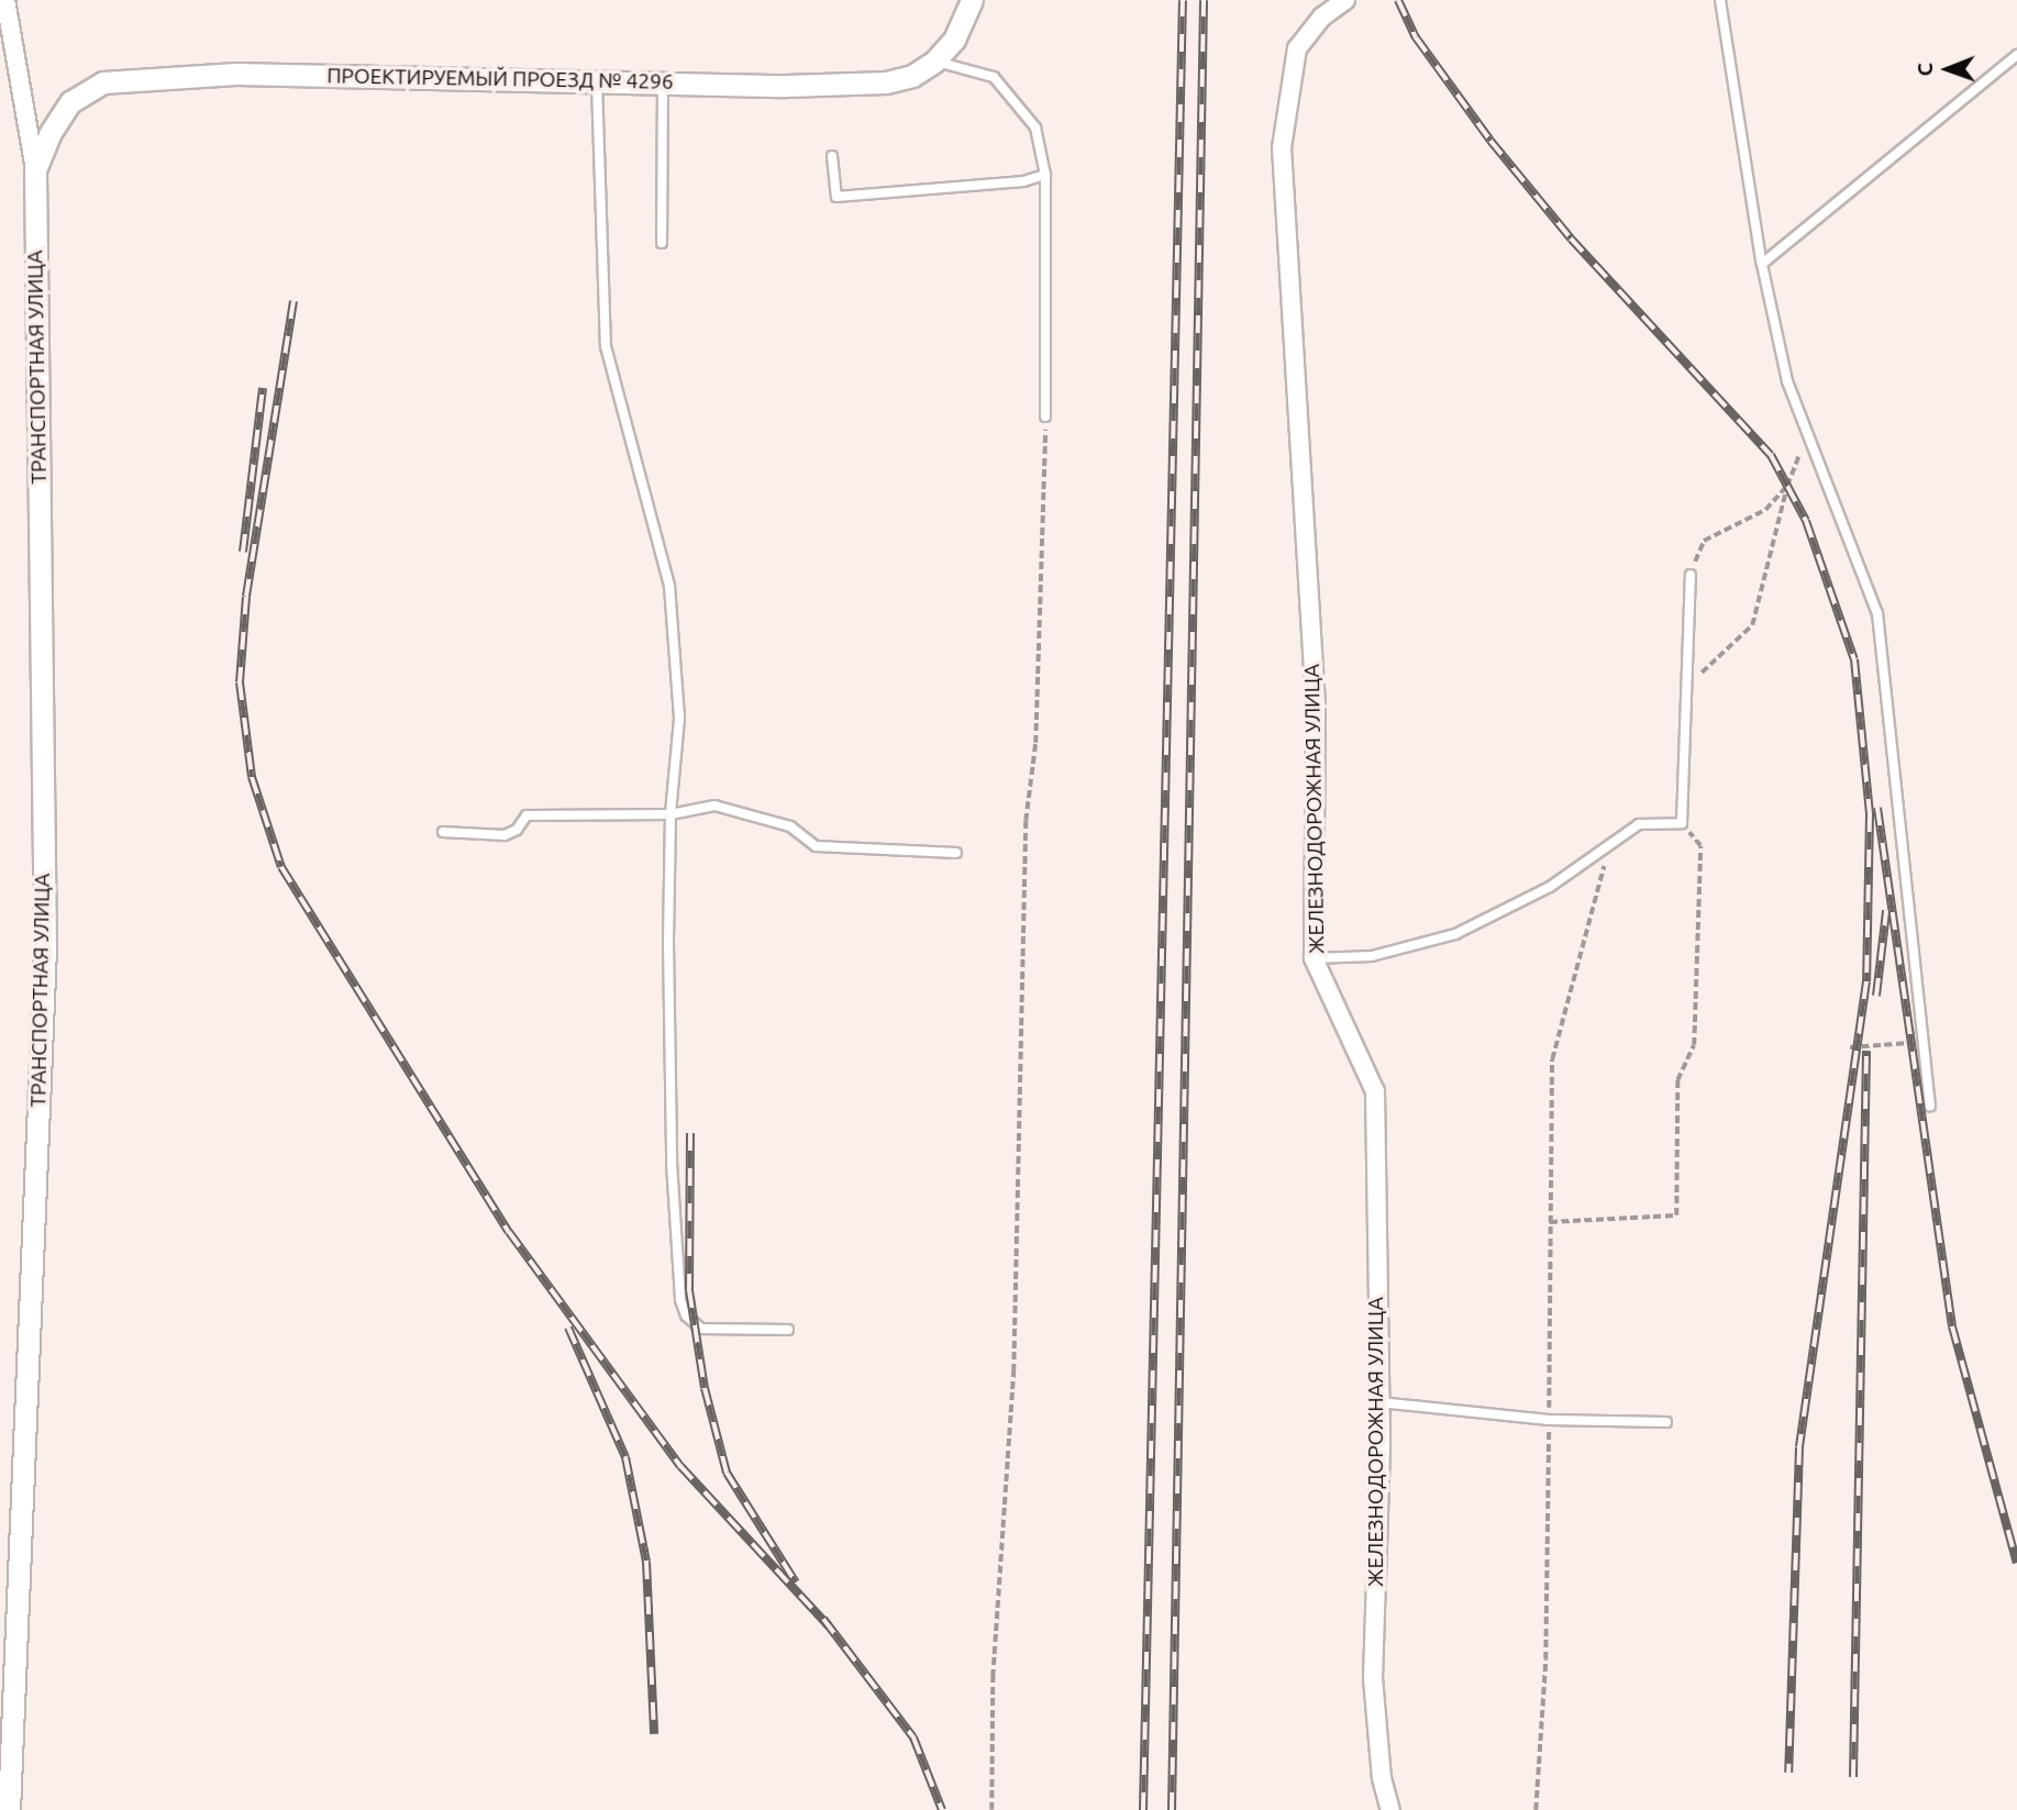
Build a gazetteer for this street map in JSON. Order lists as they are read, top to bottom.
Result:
{
  "streets": {
    "street": ["ПРОЕКТИРУЕМЫЙ ПРОЕЗД № 4296", "ТРАНСПОРТНАЯ УЛИЦА", "ЖЕЛЕЗНОДОРОЖНАЯ УЛИЦА"]
  },
  "crossings": [
    ["ПРОЕКТИРУЕМЫЙ ПРОЕЗД № 4296", "ТРАНСПОРТНАЯ УЛИЦА"]
  ],
  "north": "left"
}
